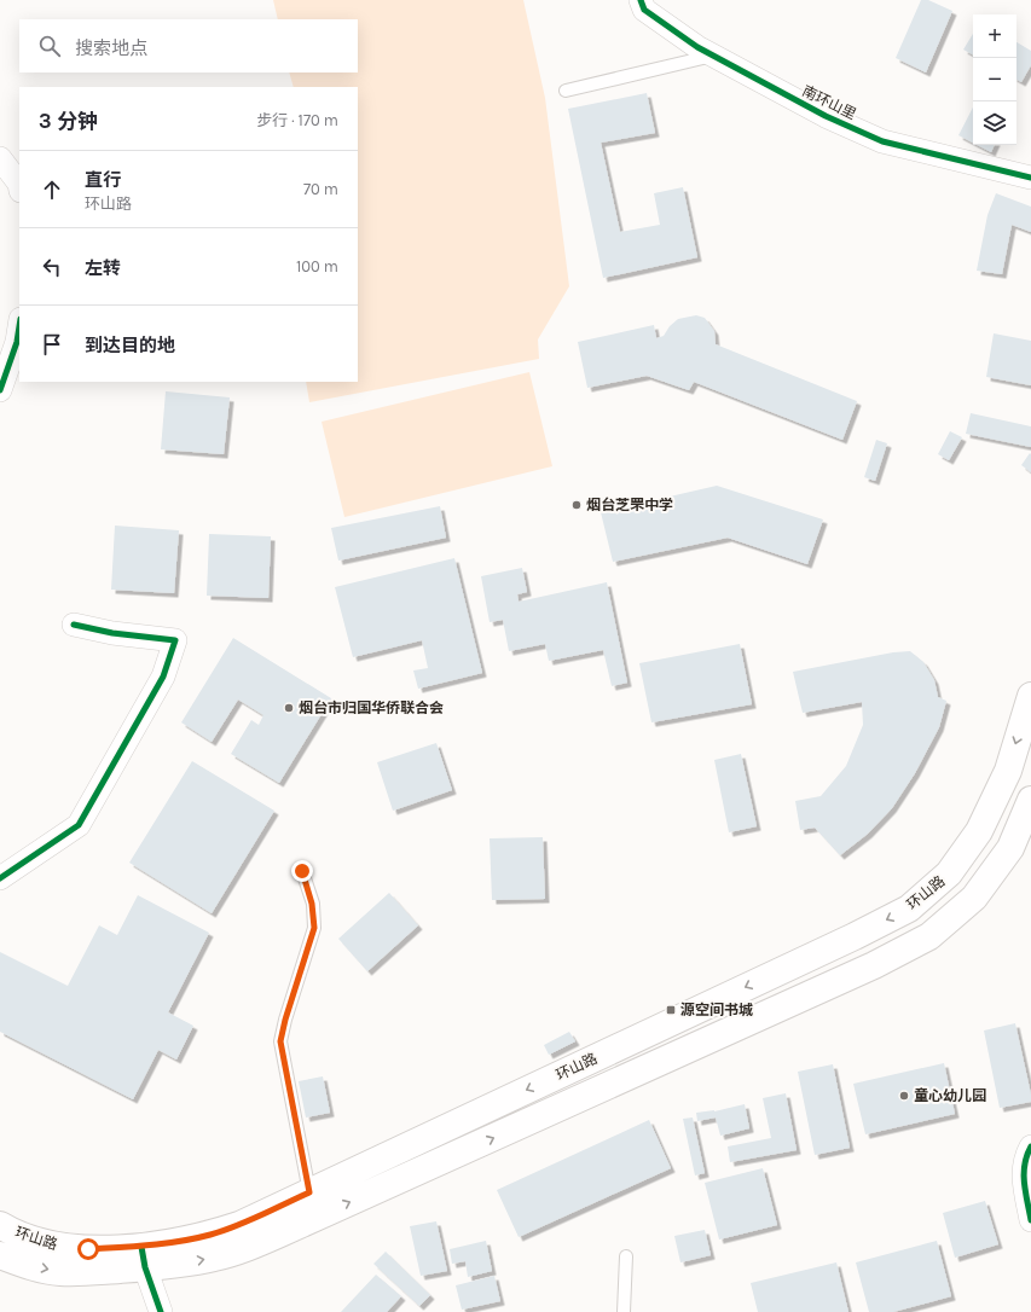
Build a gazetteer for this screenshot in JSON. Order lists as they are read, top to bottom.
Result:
{
  "streets": {
    "main road": ["环山路"],
    "street": ["南环山里"]
  },
  "places": {
    "other": ["烟台芝罘中学", "烟台市归国华侨联合会", "童心幼儿园"],
    "transit": ["源空间书城"]
  },
  "page": {
    "map_buttons": ["+", "−"],
    "search": "搜索地点",
    "heading": ["3 分钟", "步行 · 170 m"],
    "list": [
      ["直行", "环山路", "70 m"],
      ["左转", "100 m"],
      "到达目的地"
    ]
  }
}
